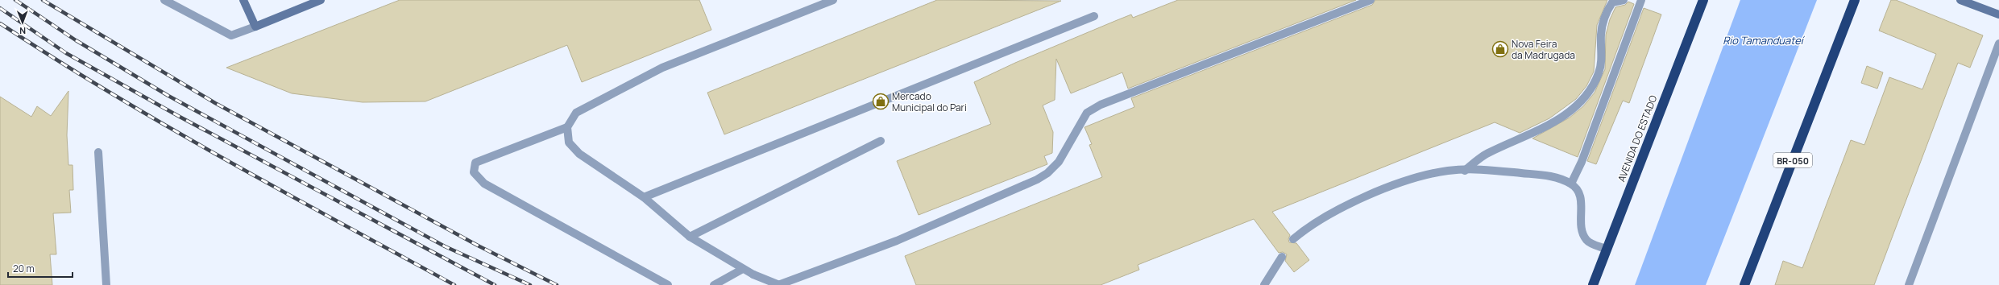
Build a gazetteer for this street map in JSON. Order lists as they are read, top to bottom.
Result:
{
  "streets": {
    "highway": ["AVENIDA DO ESTADO", "BR-050"]
  },
  "water": ["Rio Tamanduateí"],
  "places": {
    "shop": ["Nova Feira da Madrugada", "Mercado Municipal do Pari"]
  },
  "scale_bar": "20 m",
  "north": "bottom"
}
